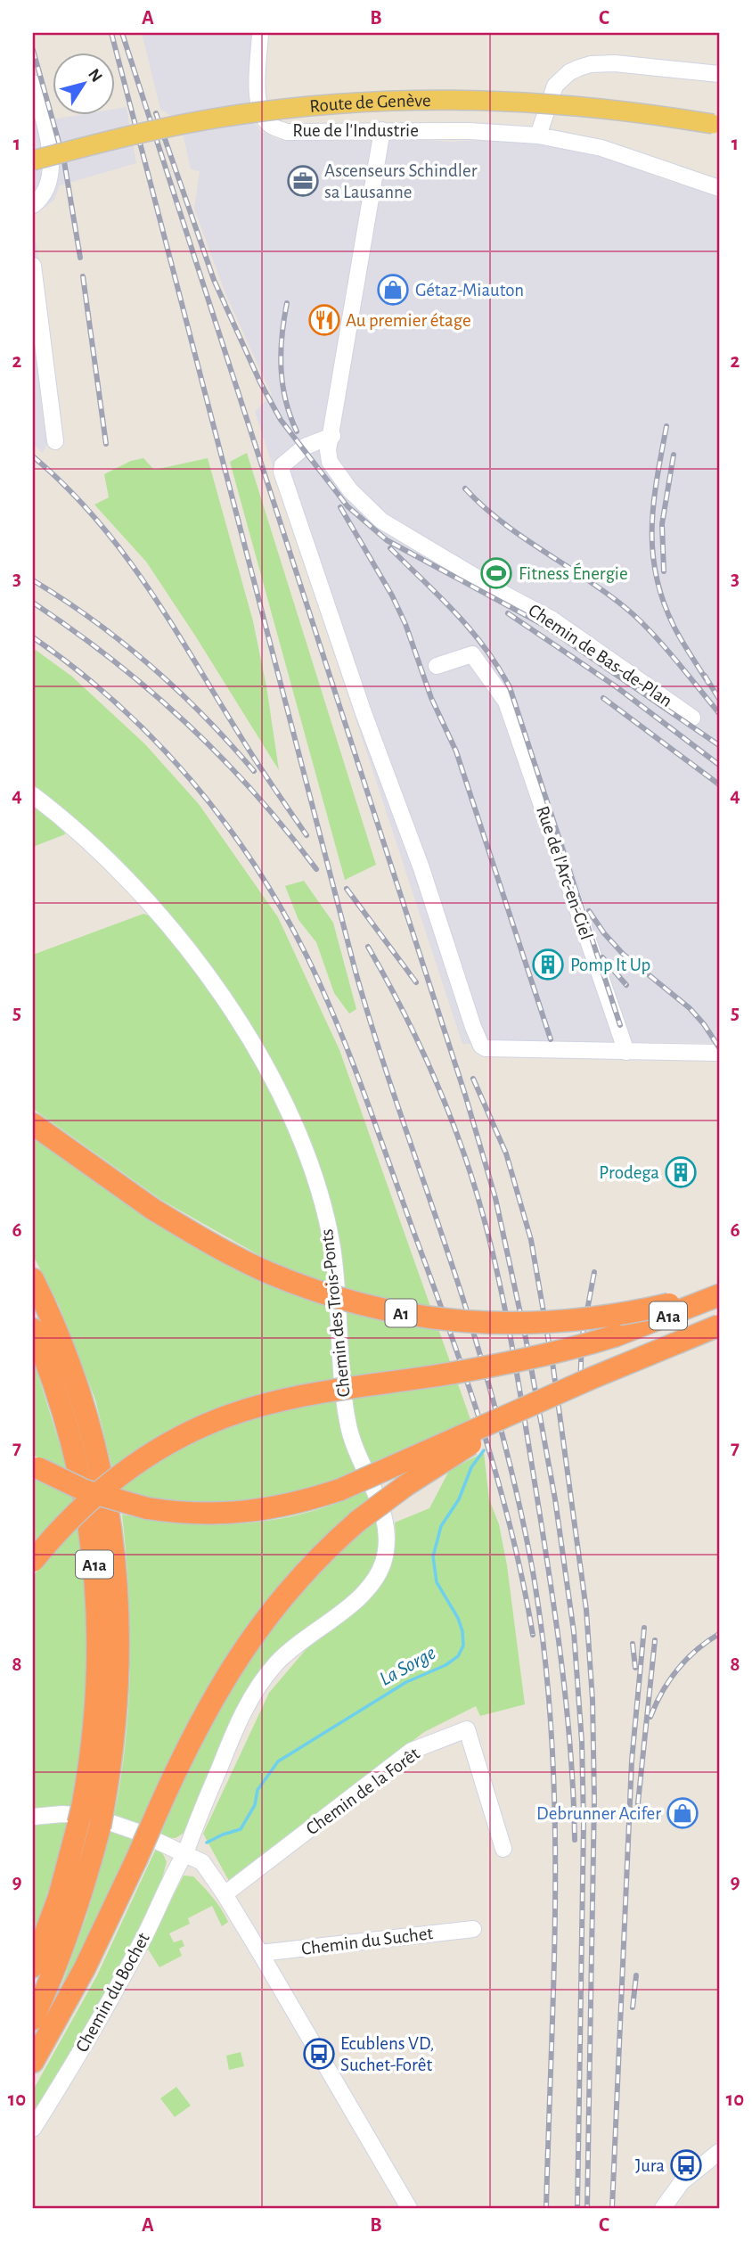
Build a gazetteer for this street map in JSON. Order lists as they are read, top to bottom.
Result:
{
  "streets": {
    "highway": ["A1", "A1a"],
    "main road": ["Route de Genève"],
    "street": [
      "Rue de l'Industrie",
      "Chemin de Bas-de-Plan",
      "Rue de l'Arc-en-Ciel",
      "Chemin des Trois-Ponts",
      "Chemin de la Forêt",
      "Chemin du Suchet",
      "Chemin du Bochet"
    ]
  },
  "crossings": [
    ["Rue de l'Industrie", "Chemin de Bas-de-Plan"],
    ["Chemin des Trois-Ponts", "Chemin du Bochet"],
    ["A1", "A1a"]
  ],
  "water": ["La Sorge"],
  "places": {
    "office": ["Ascenseurs Schindler sa Lausanne"],
    "shop": ["Gétaz-Miauton", "Debrunner Acifer"],
    "restaurant": ["Au premier étage"],
    "sports": ["Fitness Énergie"],
    "building": ["Pomp It Up", "Prodega"],
    "bus stop": ["Ecublens VD, Suchet-Forêt", "Jura"]
  },
  "north": "top right",
  "grid": {
    "columns": ["A", "B", "C"],
    "rows": [
      "1",
      "2",
      "3",
      "4",
      "5",
      "6",
      "7",
      "8",
      "9",
      "10"
    ]
  }
}
